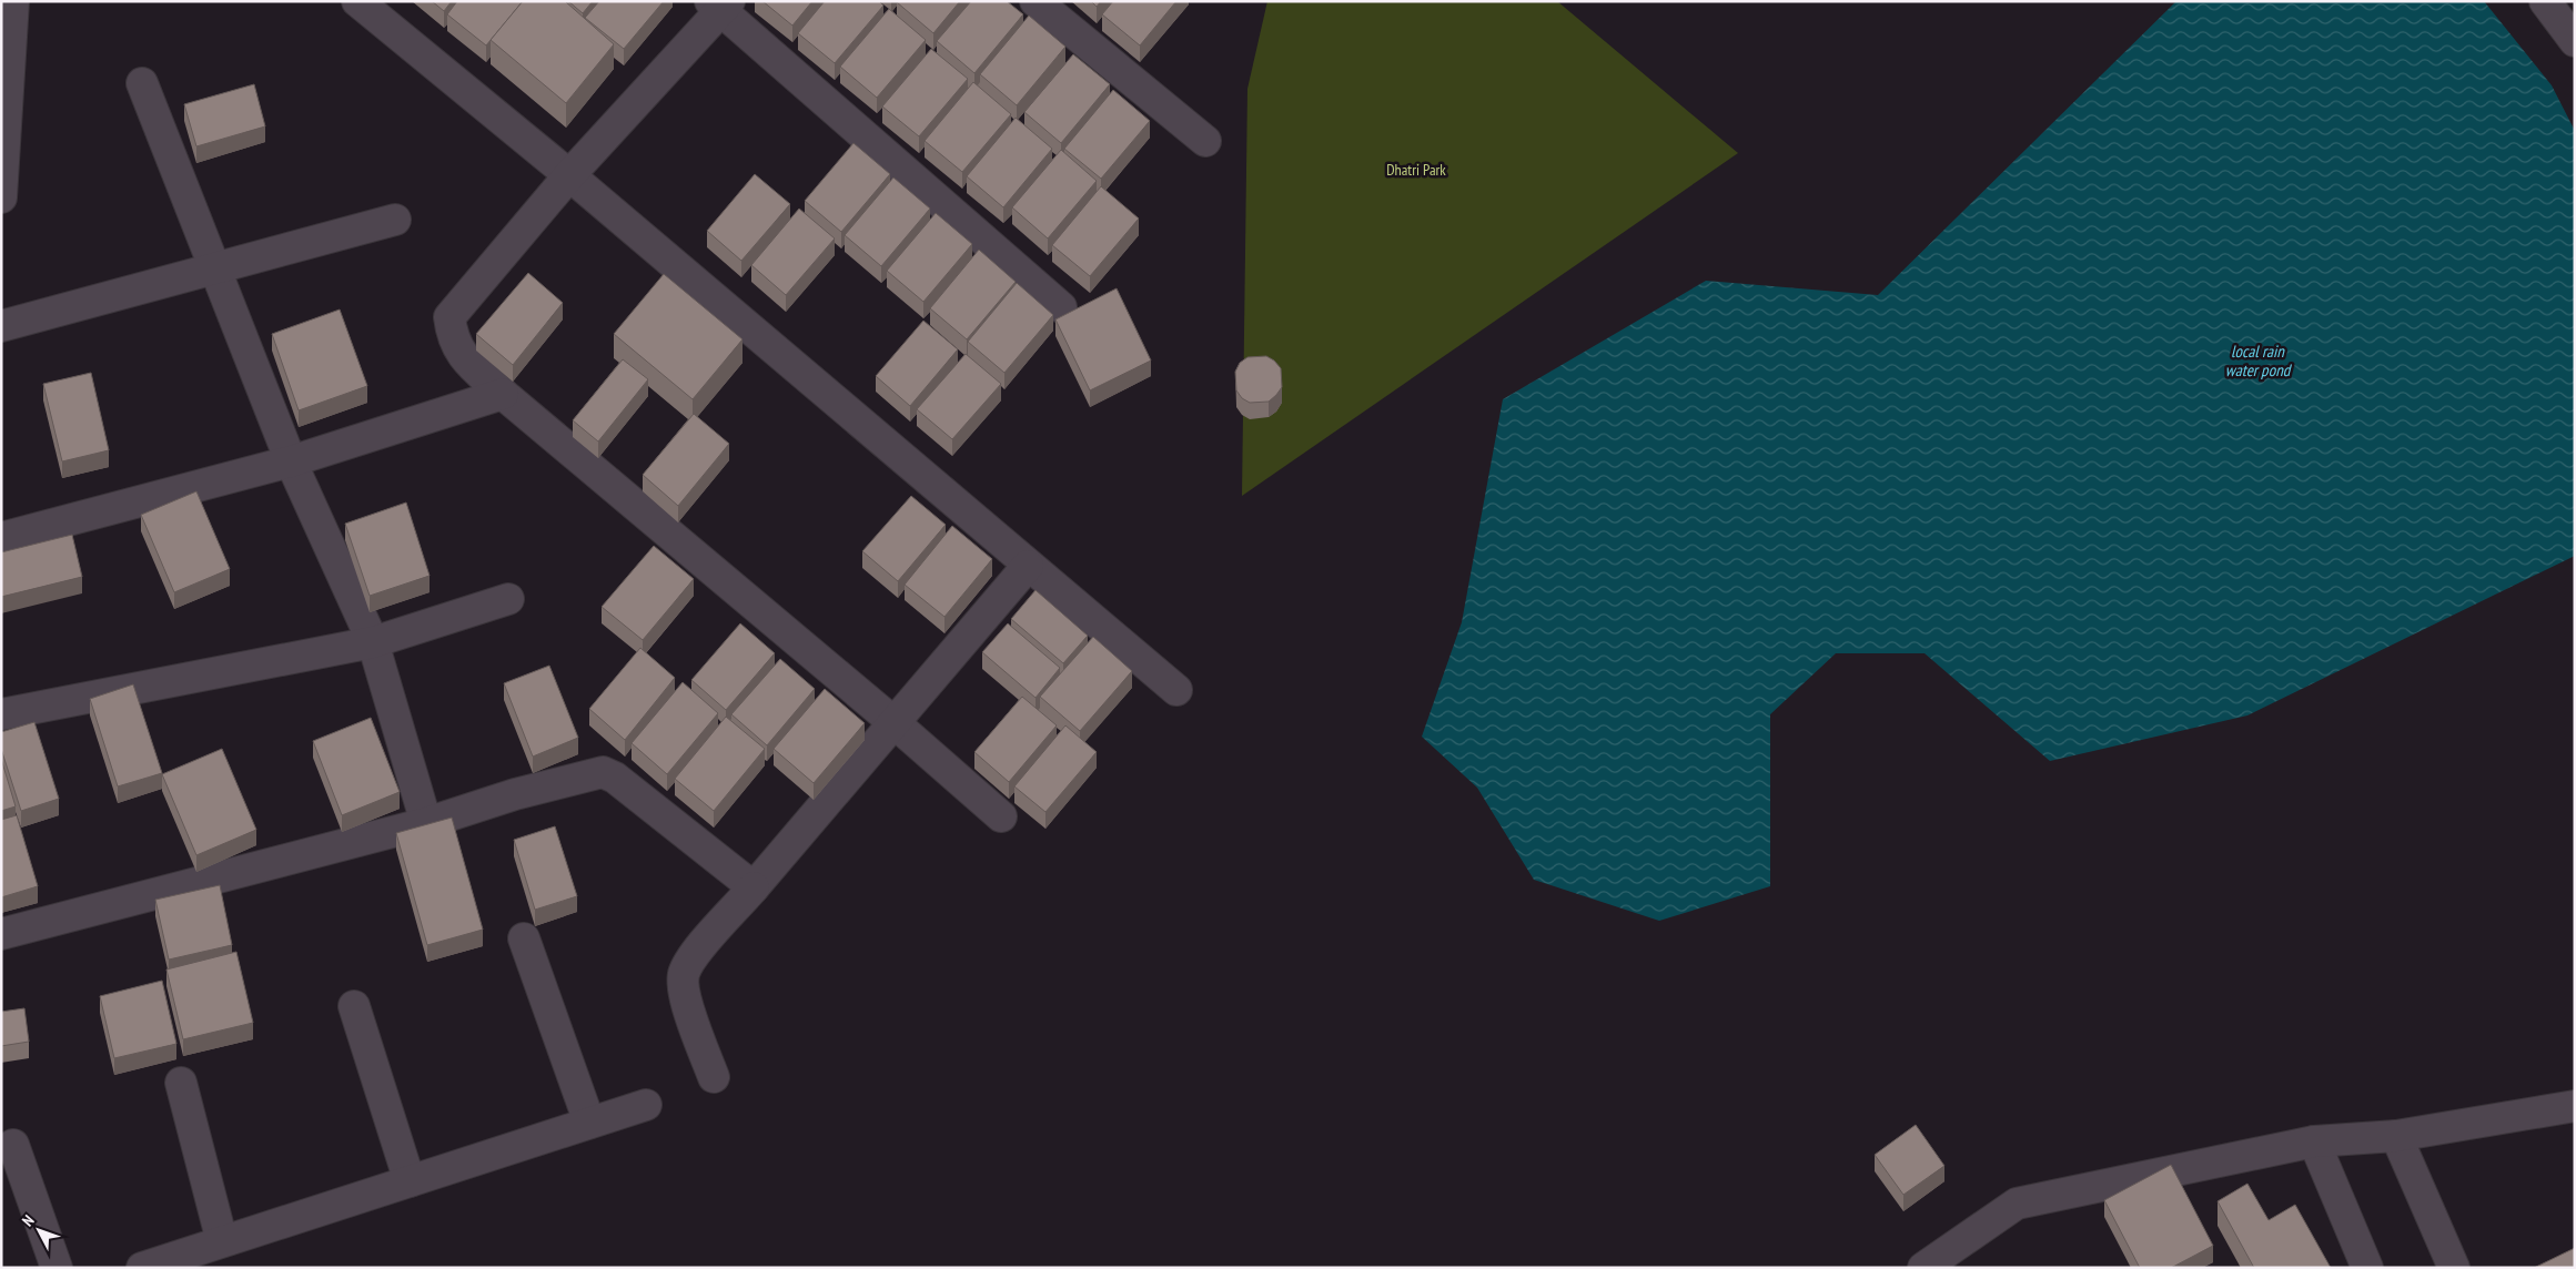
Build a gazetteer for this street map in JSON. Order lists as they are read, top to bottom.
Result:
{
  "water": ["local rain water pond"],
  "parks": ["Dhatri Park"],
  "north": "top left"
}
